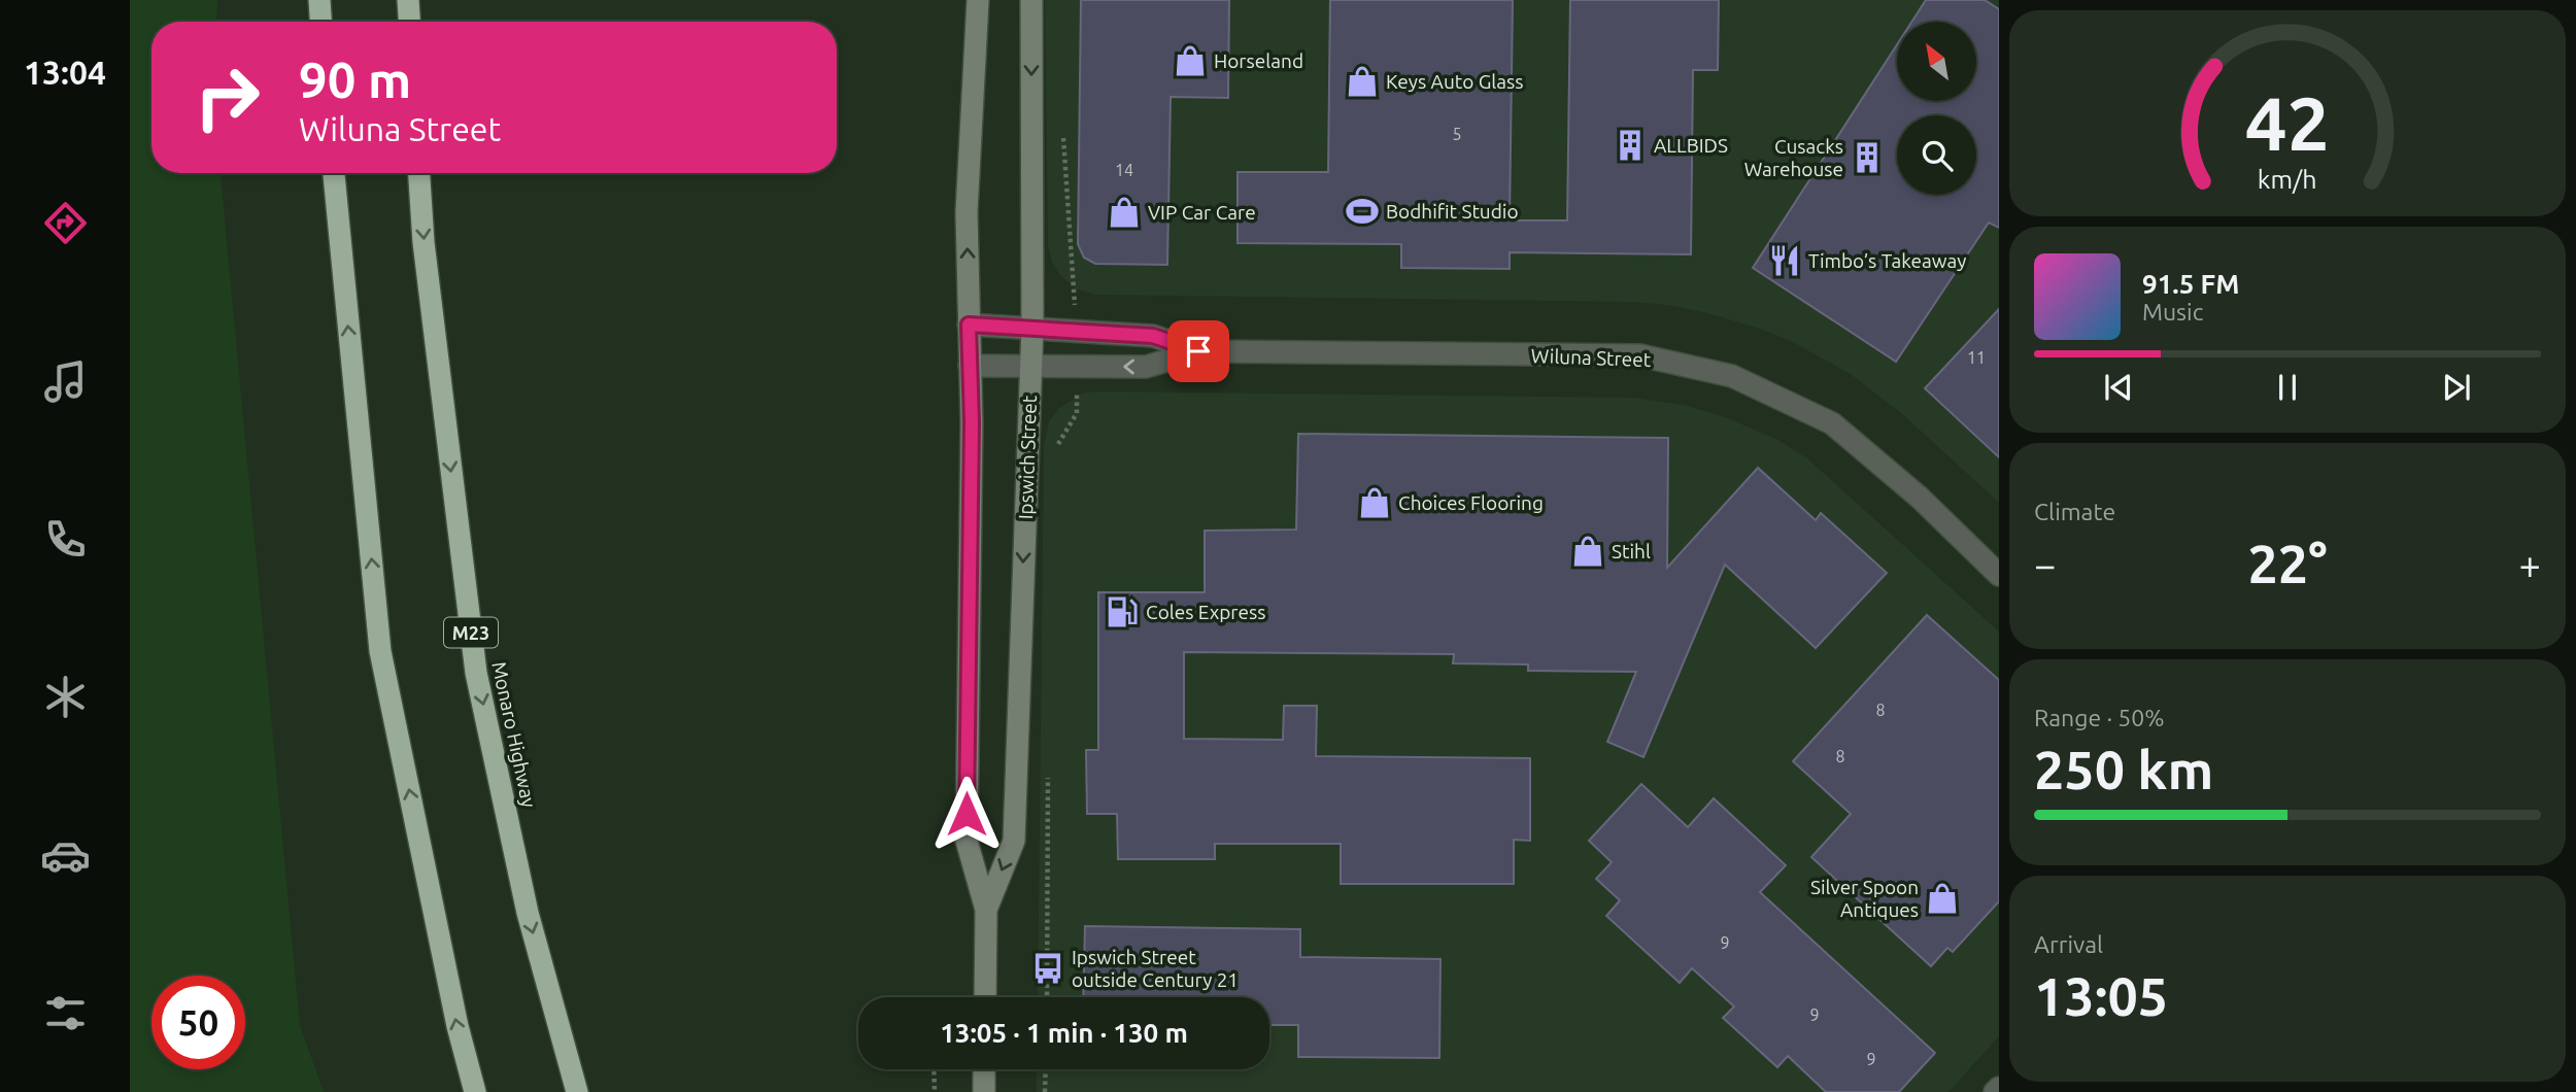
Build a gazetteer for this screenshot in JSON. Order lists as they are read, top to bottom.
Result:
{
  "streets": {
    "highway": ["M23", "Monaro Highway"],
    "main road": ["Ipswich Street"],
    "street": ["Wiluna Street"]
  },
  "crossings": [
    ["Wiluna Street", "Ipswich Street"]
  ],
  "places": {
    "shop": [
      "Horseland",
      "Keys Auto Glass",
      "VIP Car Care",
      "Choices Flooring",
      "Stihl",
      "Silver Spoon Antiques"
    ],
    "building": ["ALLBIDS", "Cusacks Warehouse"],
    "sports": ["Bodhifit Studio"],
    "restaurant": ["Timbo’s Takeaway"],
    "fuel station": ["Coles Express"],
    "bus stop": ["Ipswich Street outside Century 21"]
  },
  "house_numbers": [
    "5",
    "14",
    "11",
    "8",
    "8",
    "9",
    "9",
    "9"
  ],
  "north": "top left",
  "page": {
    "tabs": "13:04",
    "turn": ["90 m", "Wiluna Street"],
    "song": ["91.5 FM", "Music"],
    "tile": [
      "Climate",
      ["Range · 50%", "250 km"],
      ["Arrival", "13:05"]
    ],
    "heat": ["−", "22°", "+"],
    "limit": "50",
    "trip": "13:05 · 1 min · 130 m",
    "gauge": ["42", "km/h"]
  }
}
